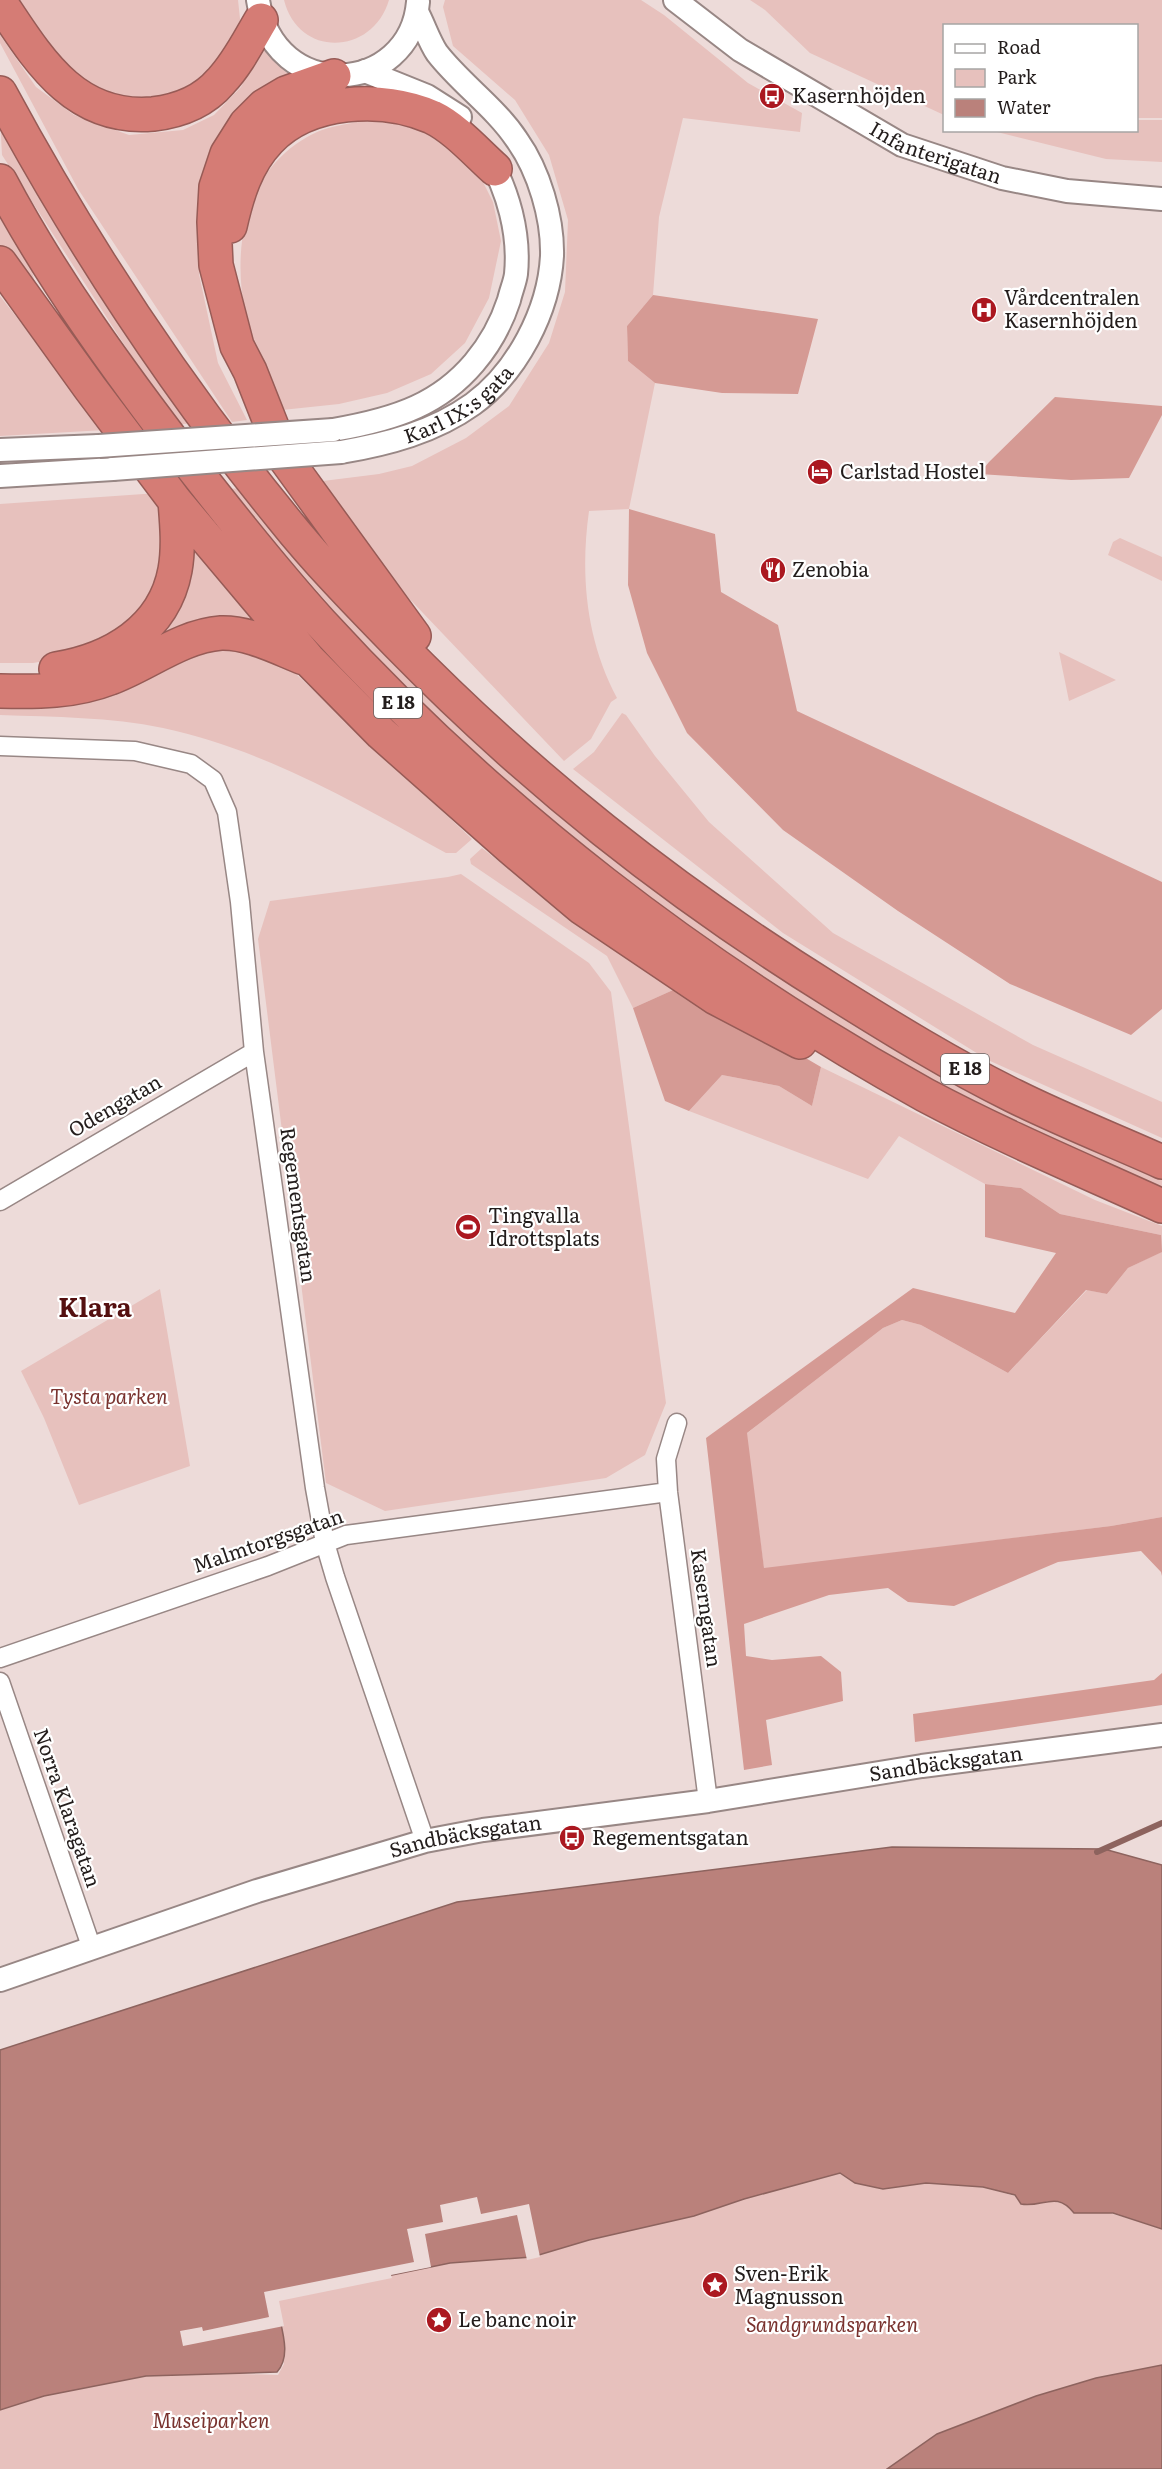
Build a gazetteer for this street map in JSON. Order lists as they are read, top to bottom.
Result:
{
  "streets": {
    "highway": ["E 18"],
    "street": [
      "Infanterigatan",
      "Karl IX:s gata",
      "Odengatan",
      "Regementsgatan",
      "Malmtorgsgatan",
      "Kaserngatan",
      "Sandbäcksgatan",
      "Norra Klaragatan"
    ]
  },
  "crossings": [
    ["Odengatan", "Regementsgatan"],
    ["Regementsgatan", "Malmtorgsgatan"],
    ["Regementsgatan", "Sandbäcksgatan"],
    ["Malmtorgsgatan", "Kaserngatan"],
    ["Kaserngatan", "Sandbäcksgatan"],
    ["Sandbäcksgatan", "Norra Klaragatan"]
  ],
  "districts": ["Klara"],
  "parks": ["Tysta parken", "Sandgrundsparken", "Museiparken"],
  "places": {
    "bus stop": ["Kasernhöjden", "Regementsgatan"],
    "hospital": ["Vårdcentralen Kasernhöjden"],
    "hotel": ["Carlstad Hostel"],
    "restaurant": ["Zenobia"],
    "sports": ["Tingvalla Idrottsplats"],
    "place": ["Sven-Erik Magnusson", "Le banc noir"]
  },
  "legend": ["Road", "Park", "Water"]
}
